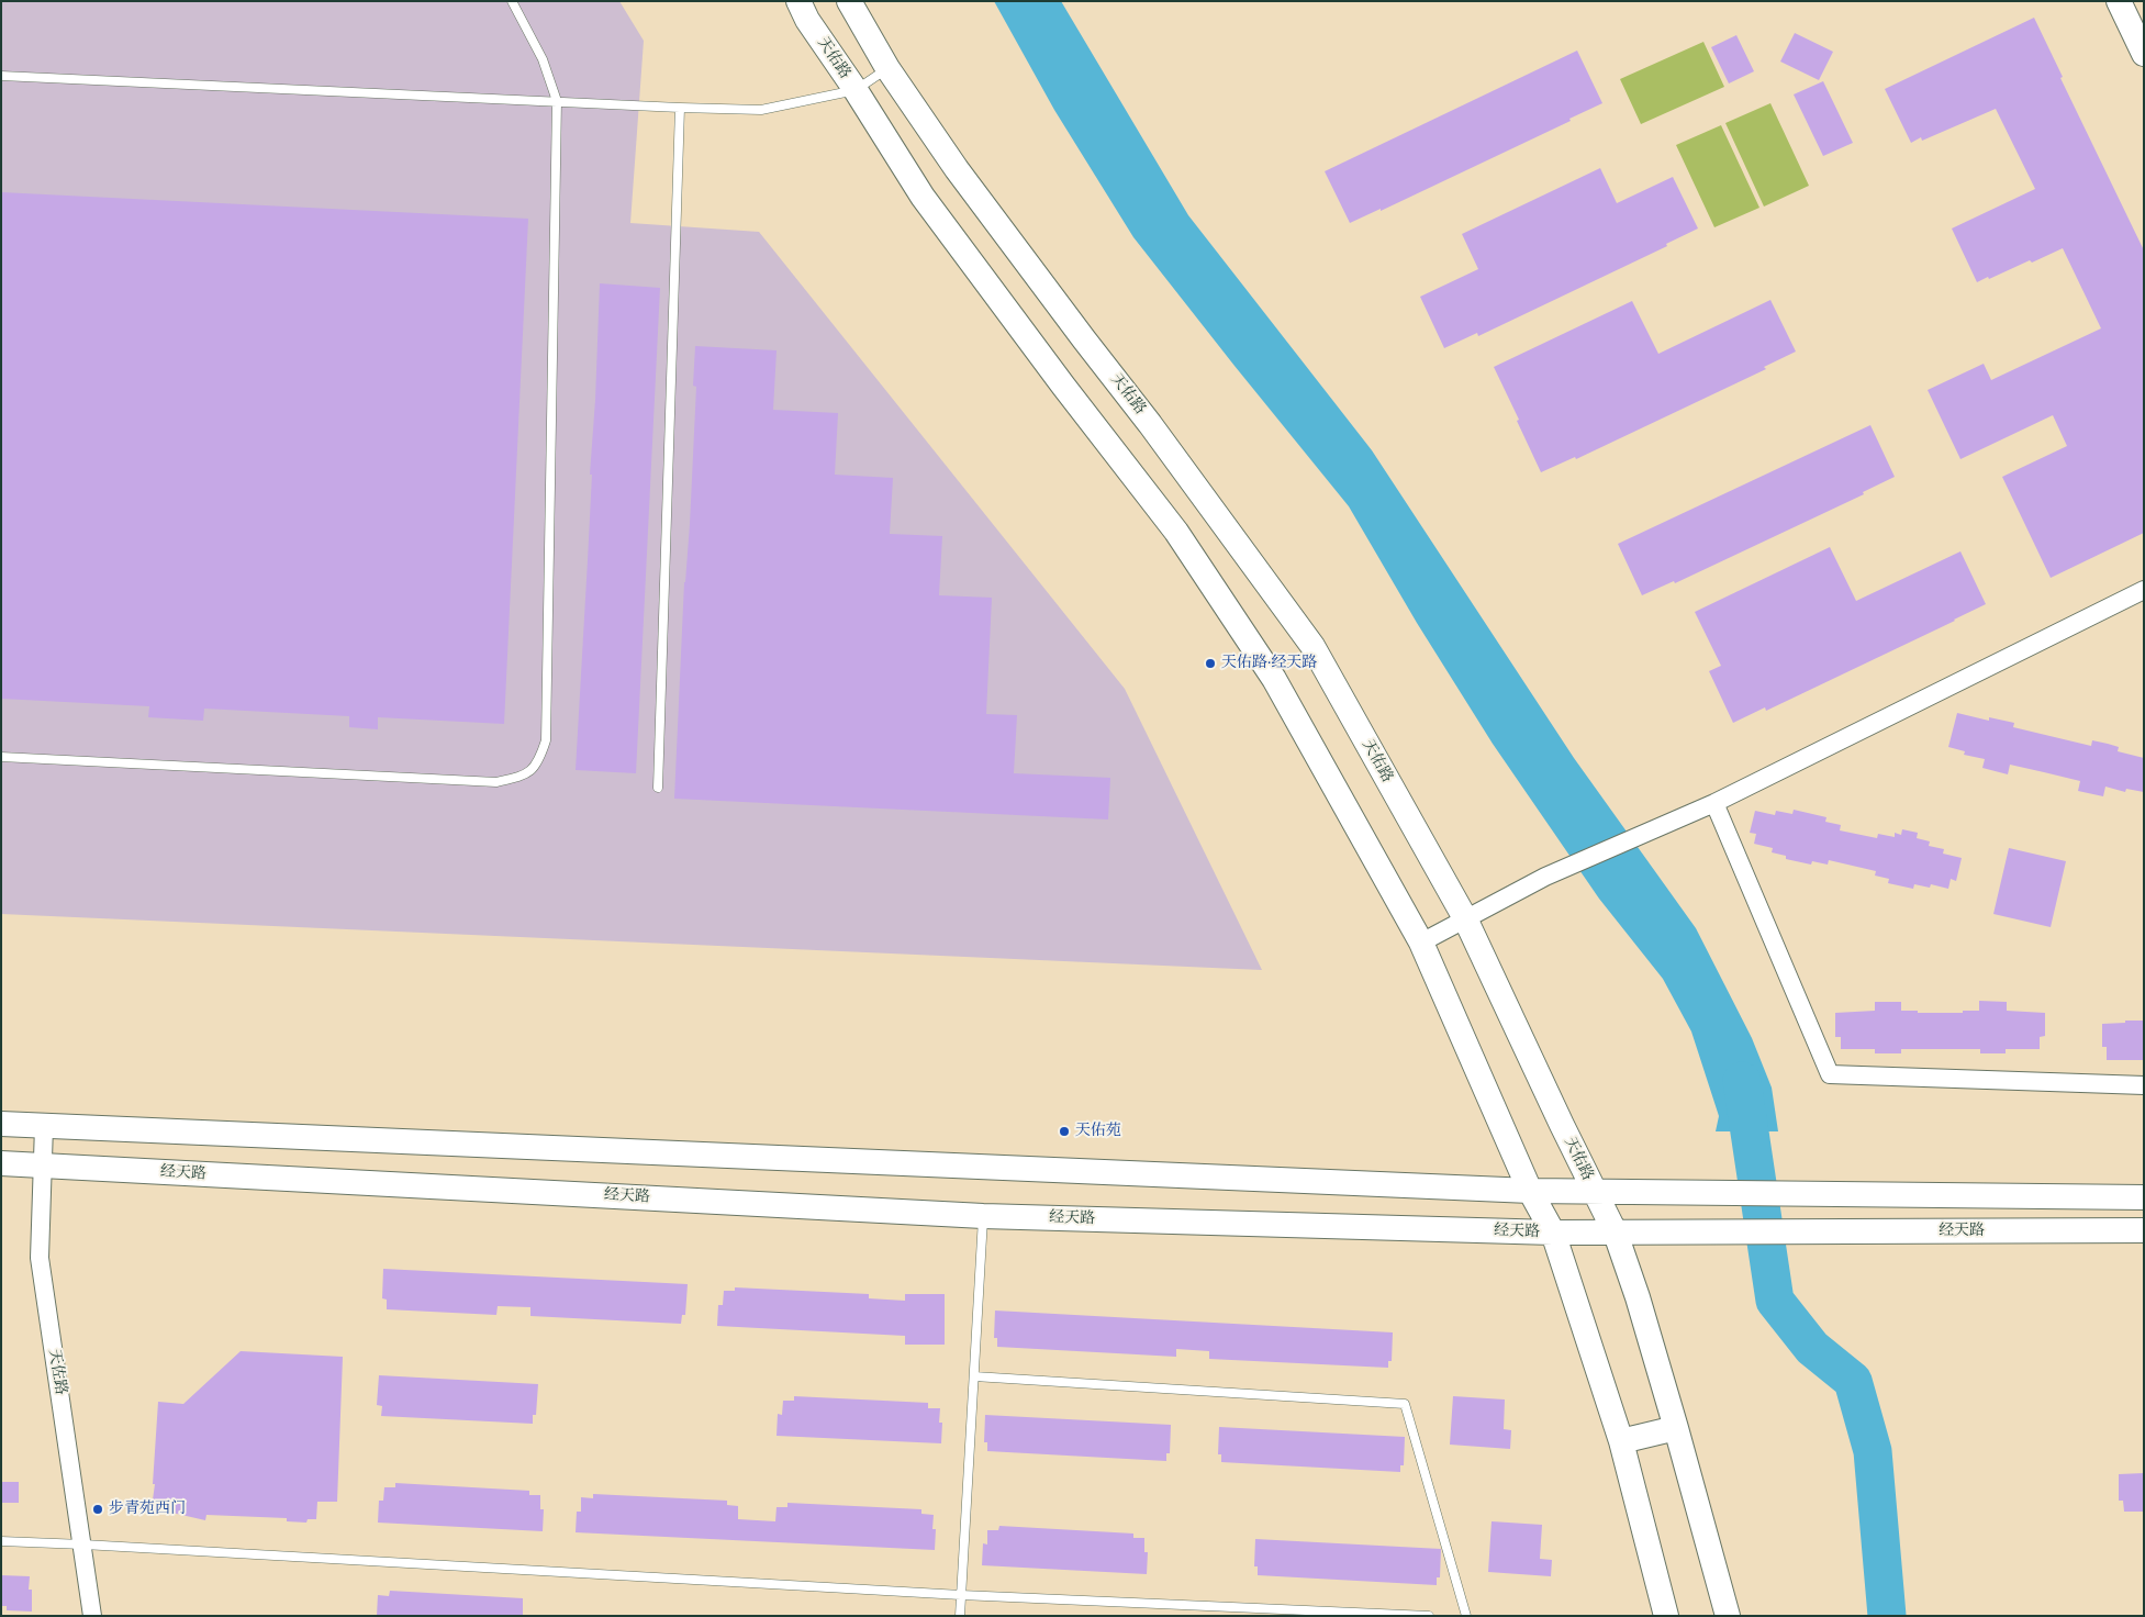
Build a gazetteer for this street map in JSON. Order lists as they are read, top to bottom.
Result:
{
  "streets": {
    "main road": ["天佑路", "经天路"],
    "street": ["天佐路"]
  },
  "crossings": [
    ["天佑路", "经天路"],
    ["经天路", "天佐路"]
  ],
  "places": ["天佑路·经天路", "天佑苑", "步青苑西门"]
}
